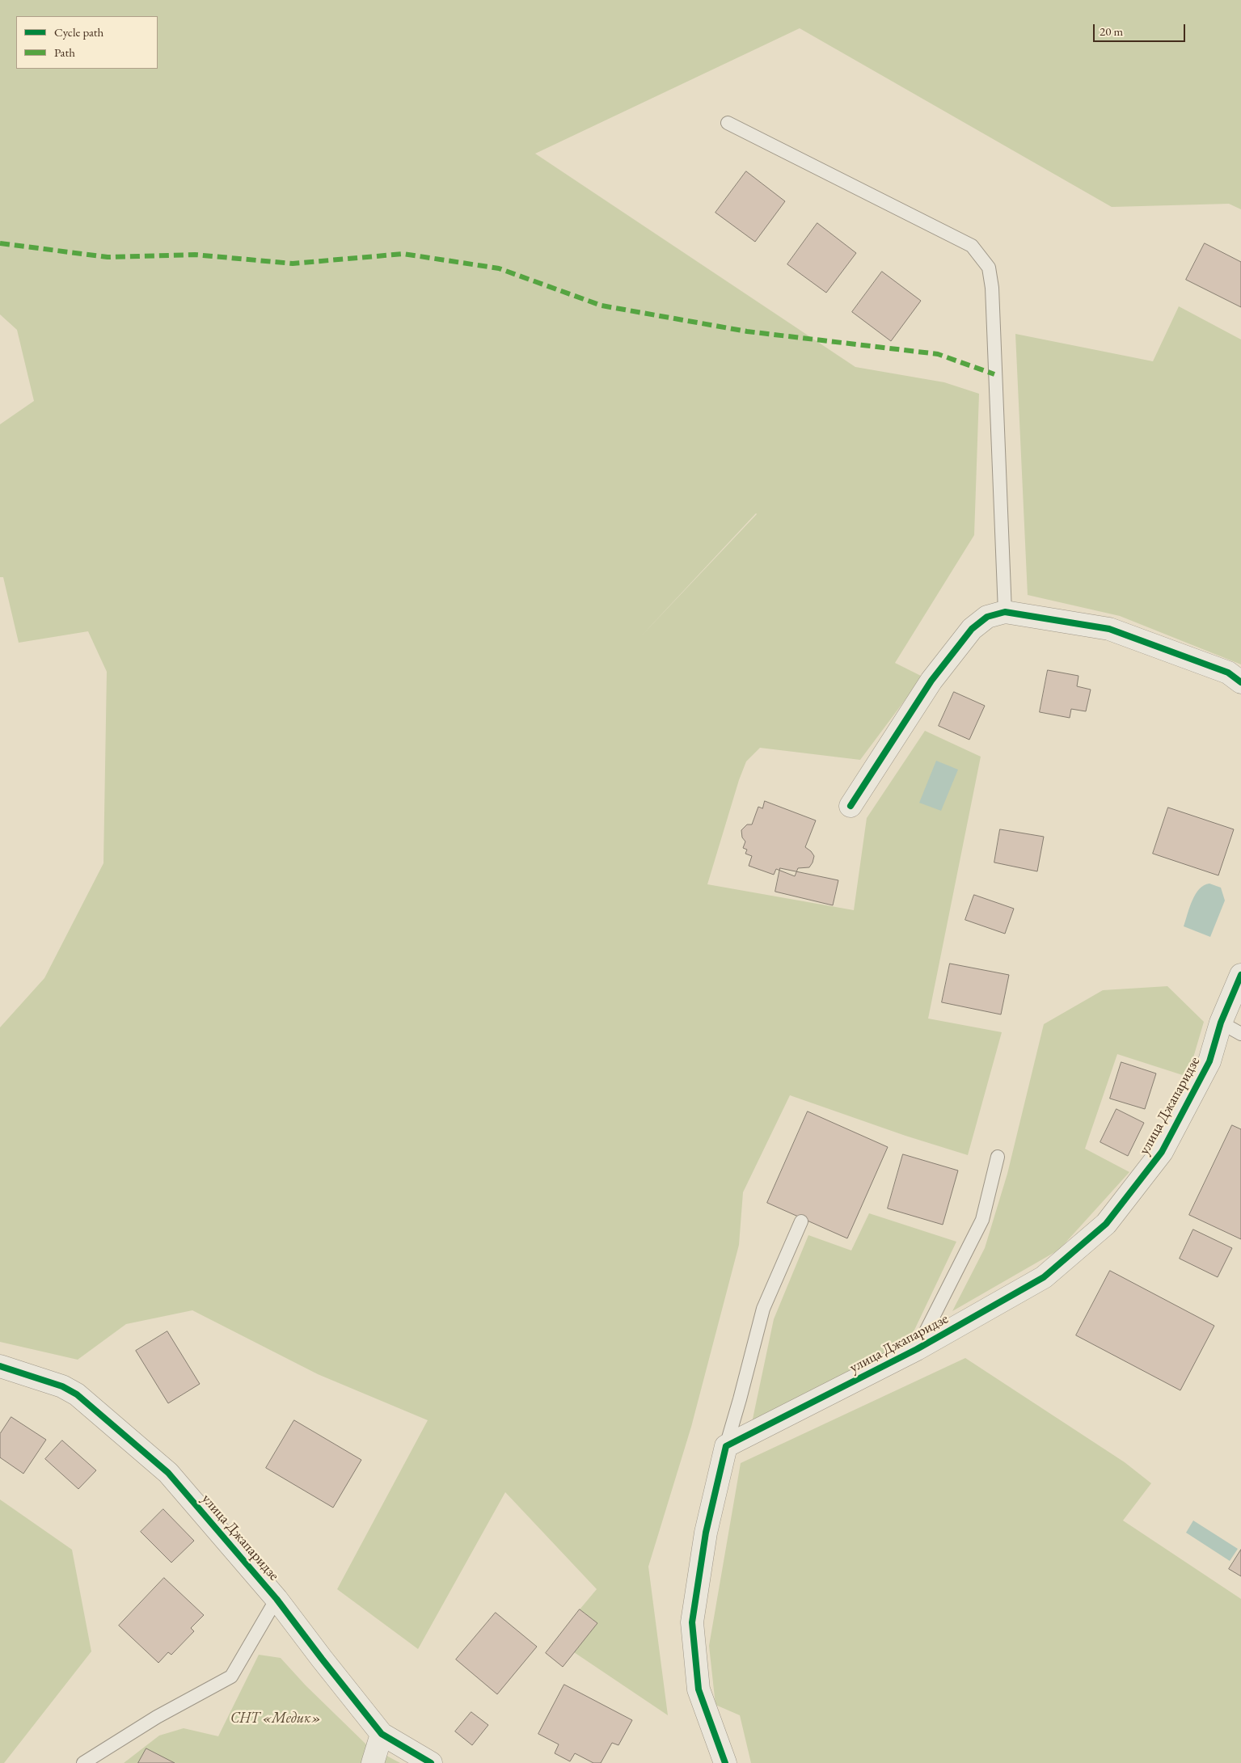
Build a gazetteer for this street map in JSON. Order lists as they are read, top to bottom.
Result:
{
  "streets": {
    "street": ["улица Джапаридзе"]
  },
  "parks": ["СНТ «Медик»"],
  "legend": ["Cycle path", "Path"],
  "scale_bar": "20 m"
}
